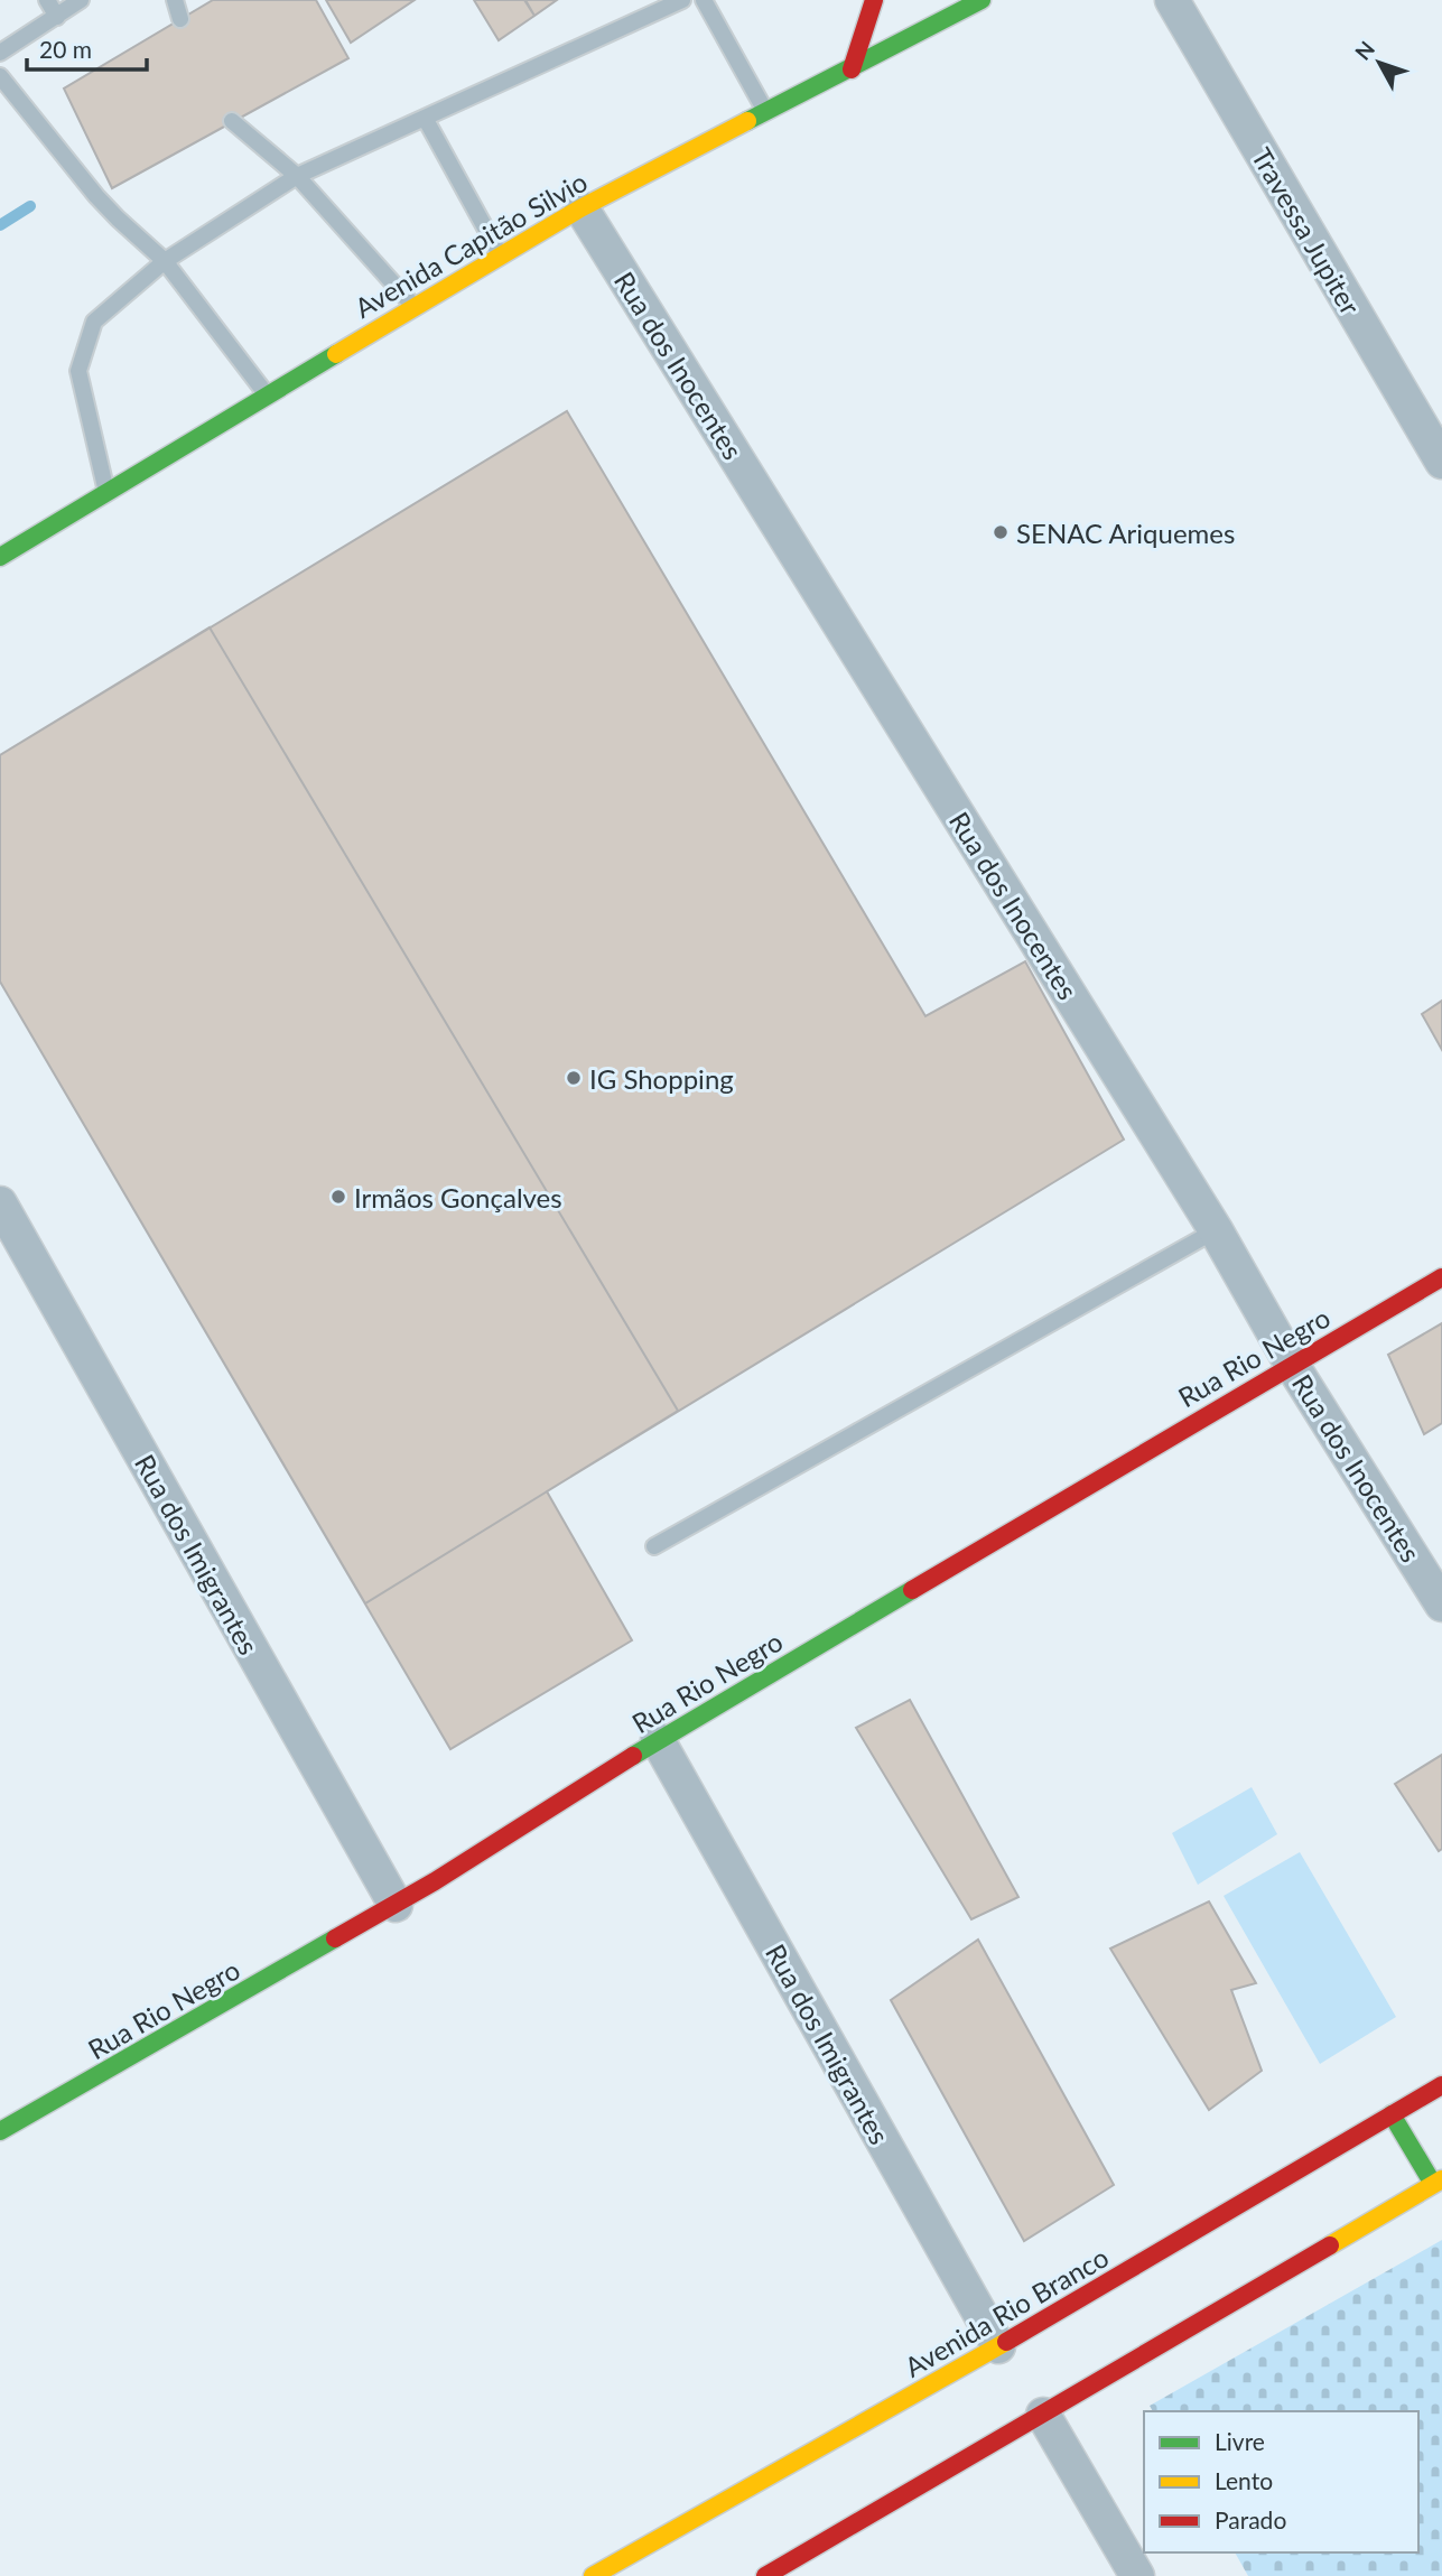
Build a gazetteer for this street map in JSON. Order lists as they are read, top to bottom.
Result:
{
  "streets": {
    "street": [
      "Travessa Jupiter",
      "Avenida Capitão Silvio",
      "Rua dos Inocentes",
      "Rua Rio Negro",
      "Rua dos Imigrantes",
      "Avenida Rio Branco"
    ]
  },
  "crossings": [
    ["Avenida Capitão Silvio", "Rua dos Inocentes"],
    ["Rua dos Inocentes", "Rua Rio Negro"],
    ["Rua Rio Negro", "Rua dos Imigrantes"],
    ["Rua dos Imigrantes", "Avenida Rio Branco"]
  ],
  "places": ["SENAC Ariquemes", "IG Shopping", "Irmãos Gonçalves"],
  "legend": ["Livre", "Lento", "Parado"],
  "scale_bar": "20 m",
  "north": "top left"
}
